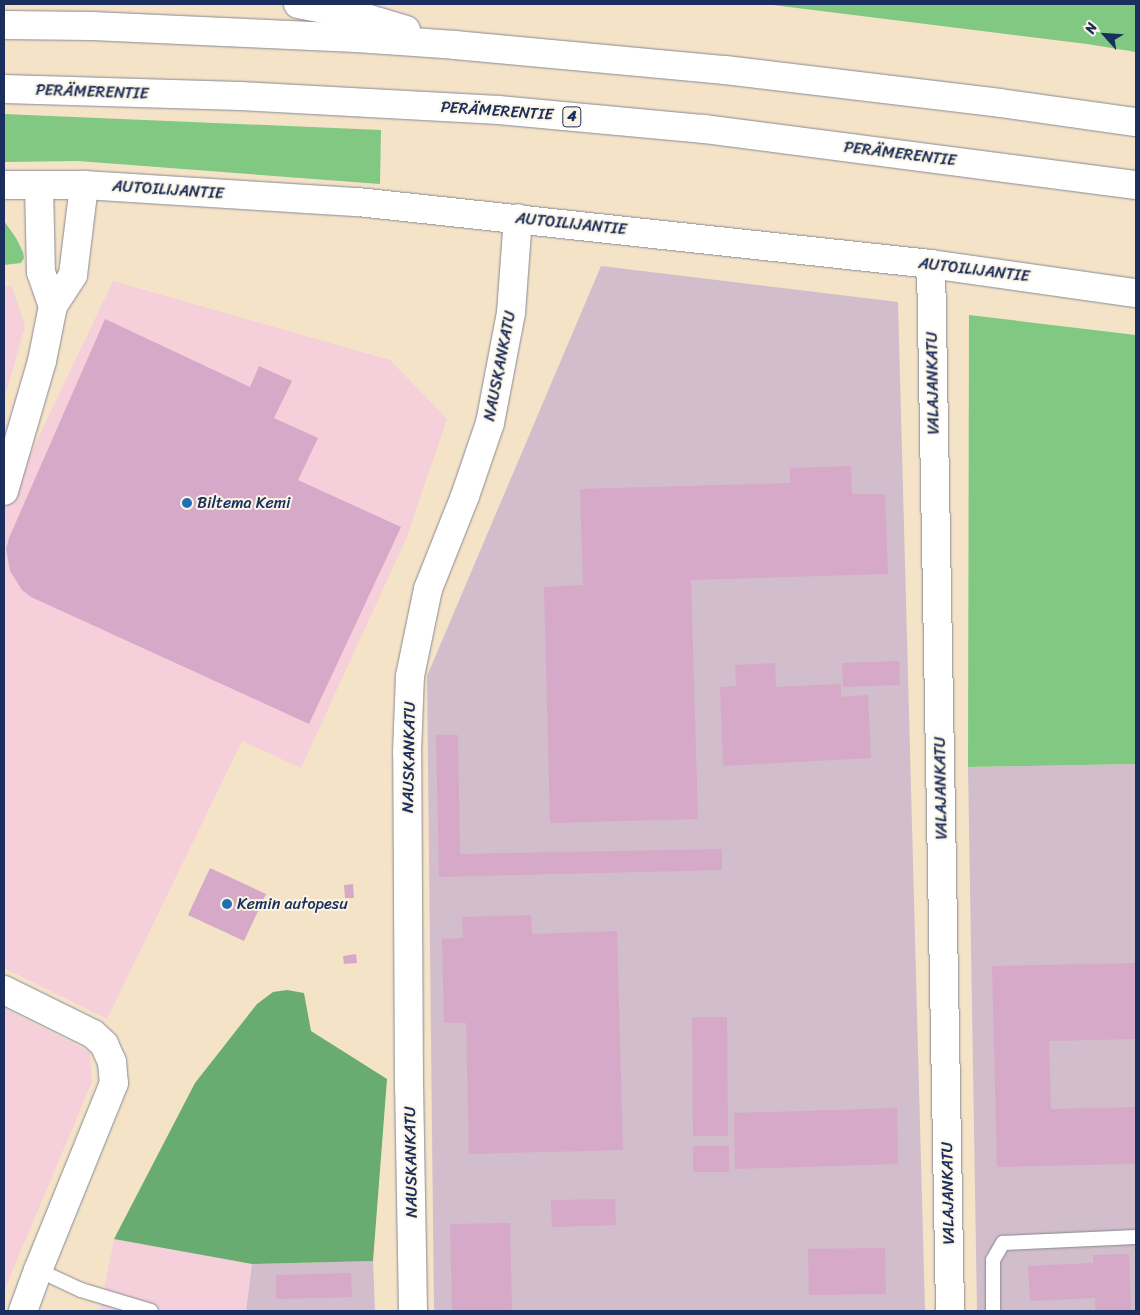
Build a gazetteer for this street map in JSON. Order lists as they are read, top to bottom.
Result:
{
  "streets": {
    "main road": [
      "PERÄMERENTIE",
      "4",
      "AUTOILIJANTIE",
      "NAUSKANKATU",
      "VALAJANKATU"
    ]
  },
  "crossings": [
    ["AUTOILIJANTIE", "NAUSKANKATU"],
    ["AUTOILIJANTIE", "VALAJANKATU"]
  ],
  "places": ["Biltema Kemi", "Kemin autopesu"],
  "north": "top left"
}
